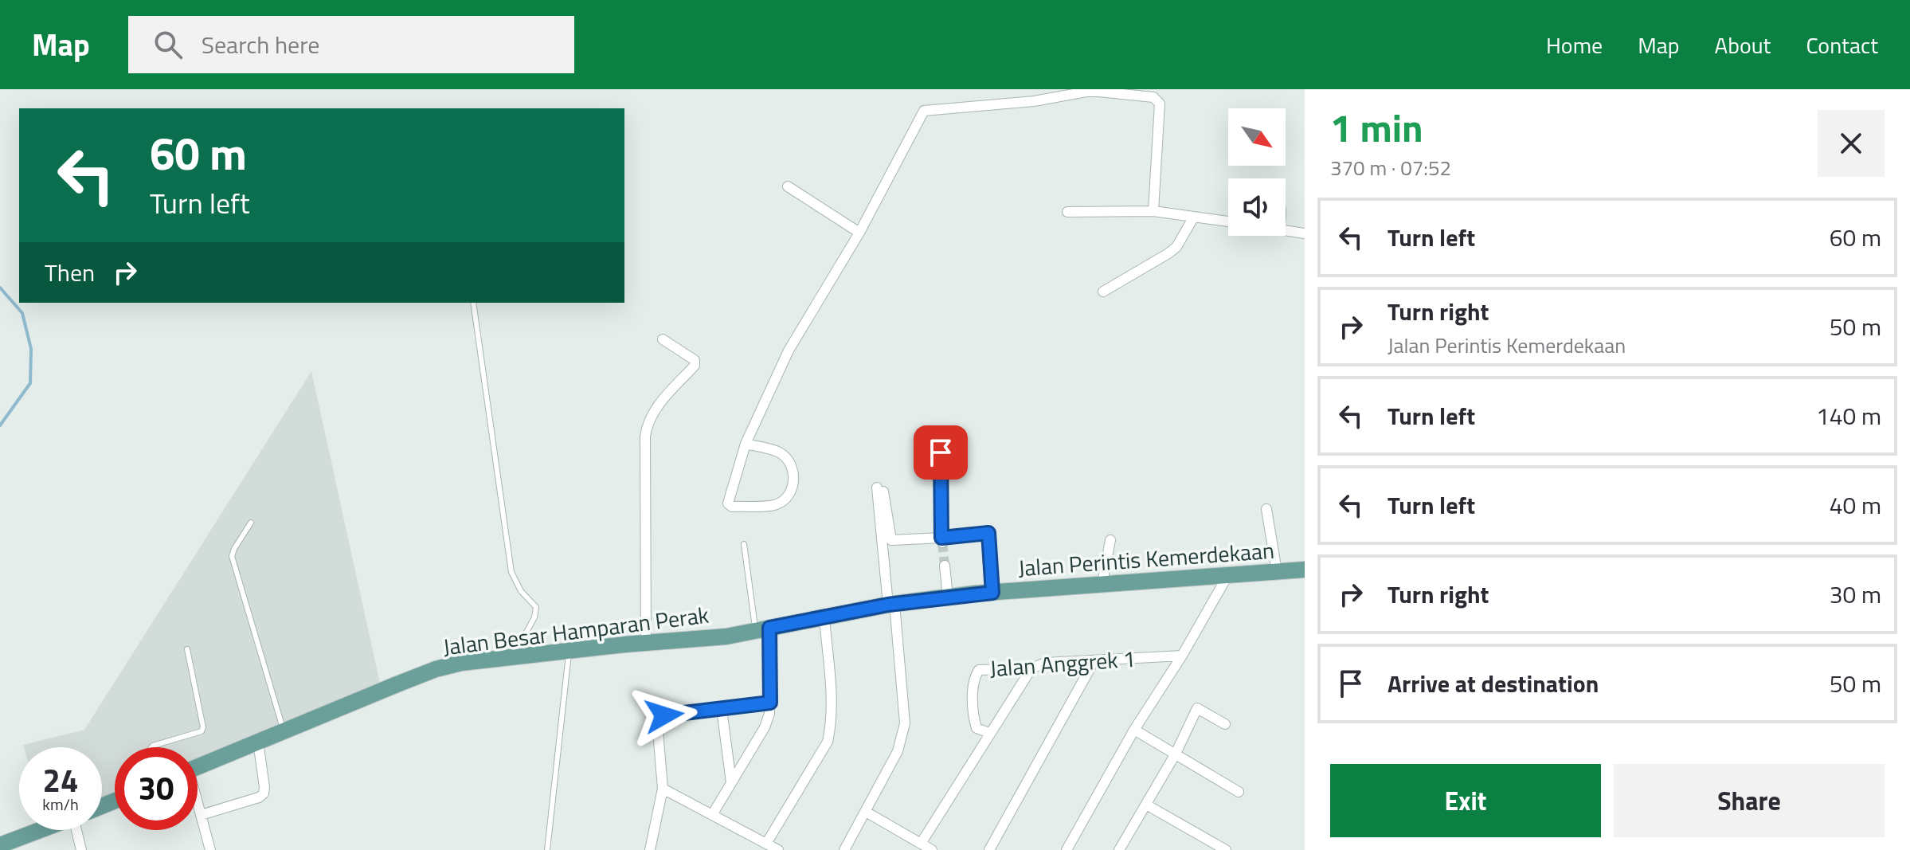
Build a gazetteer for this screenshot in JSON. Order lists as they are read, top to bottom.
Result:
{
  "streets": {
    "main road": ["Jalan Perintis Kemerdekaan", "Jalan Besar Hamparan Perak"],
    "street": ["Jalan Anggrek 1"]
  },
  "crossings": [
    ["Jalan Perintis Kemerdekaan", "Jalan Besar Hamparan Perak"]
  ],
  "north": "bottom right",
  "page": {
    "header": "Map",
    "search": "Search here",
    "nav": [
      "Home",
      "Map",
      "About",
      "Contact"
    ],
    "heading": ["1 min", "370 m · 07:52"],
    "turn": ["60 m", "Turn left"],
    "list": [
      {
        "name": "Turn left",
        "value": "60 m"
      },
      {
        "name": "Turn right",
        "note": "Jalan Perintis Kemerdekaan",
        "value": "50 m"
      },
      {
        "name": "Turn left",
        "value": "140 m"
      },
      {
        "name": "Turn left",
        "value": "40 m"
      },
      {
        "name": "Turn right",
        "value": "30 m"
      },
      {
        "name": "Arrive at destination",
        "value": "50 m"
      }
    ],
    "then": "Then",
    "speed": "24 km/h",
    "limit": "30",
    "buttons": ["Exit", "Share"]
  }
}
